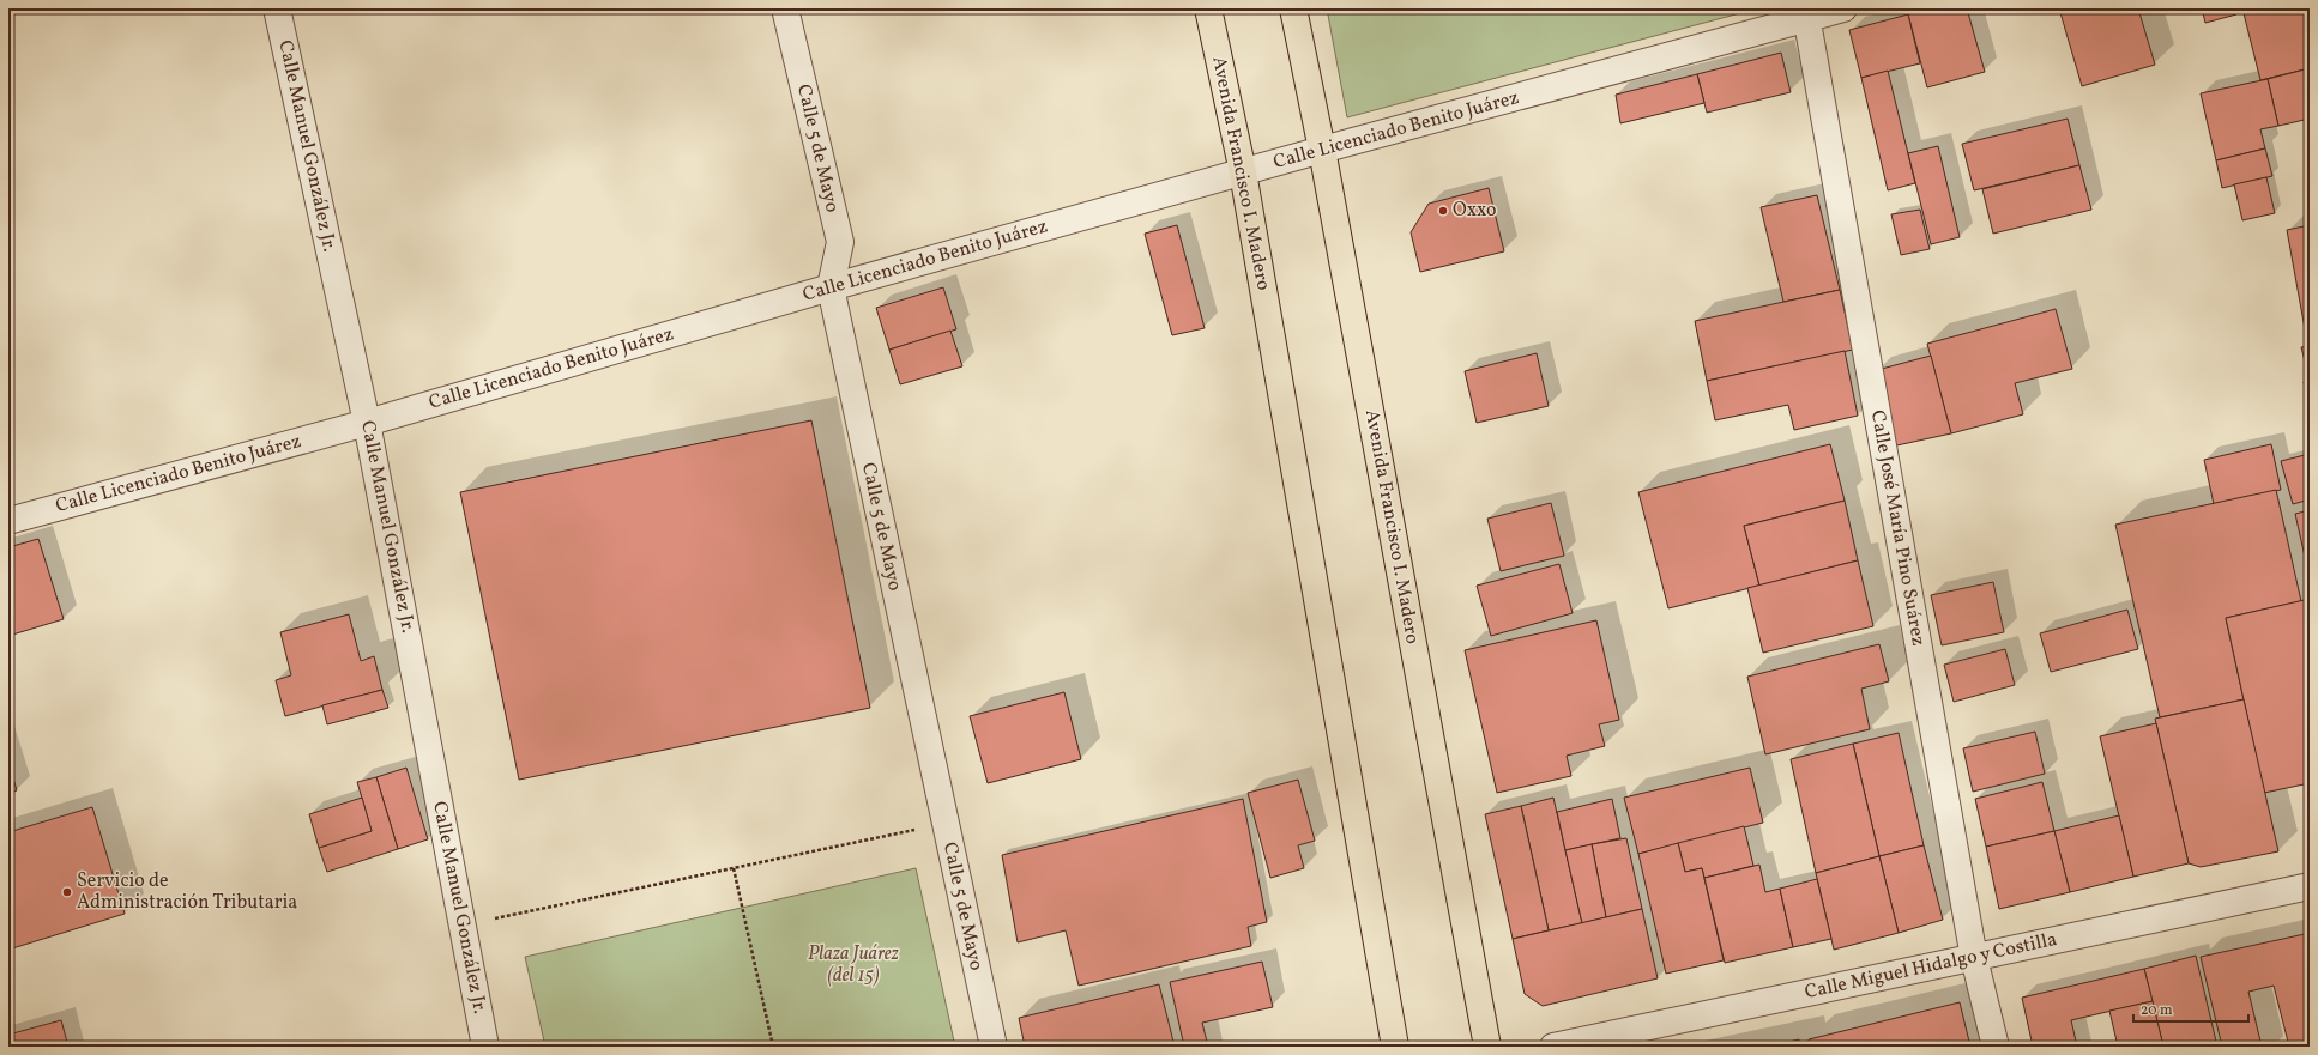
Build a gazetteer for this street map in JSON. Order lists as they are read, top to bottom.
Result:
{
  "streets": {
    "main road": ["Avenida Francisco I. Madero"],
    "street": [
      "Calle Licenciado Benito Juárez",
      "Calle Manuel González Jr.",
      "Calle 5 de Mayo",
      "Calle José María Pino Suárez",
      "Calle Miguel Hidalgo y Costilla"
    ]
  },
  "crossings": [
    ["Calle Licenciado Benito Juárez", "Calle Manuel González Jr."],
    ["Calle Licenciado Benito Juárez", "Calle 5 de Mayo"],
    ["Calle Licenciado Benito Juárez", "Avenida Francisco I. Madero"],
    ["Calle Licenciado Benito Juárez", "Calle José María Pino Suárez"],
    ["Calle José María Pino Suárez", "Calle Miguel Hidalgo y Costilla"]
  ],
  "parks": ["Plaza Juárez (del 15)"],
  "places": ["Oxxo", "Servicio de Administración Tributaria"],
  "scale_bar": "20 m"
}
